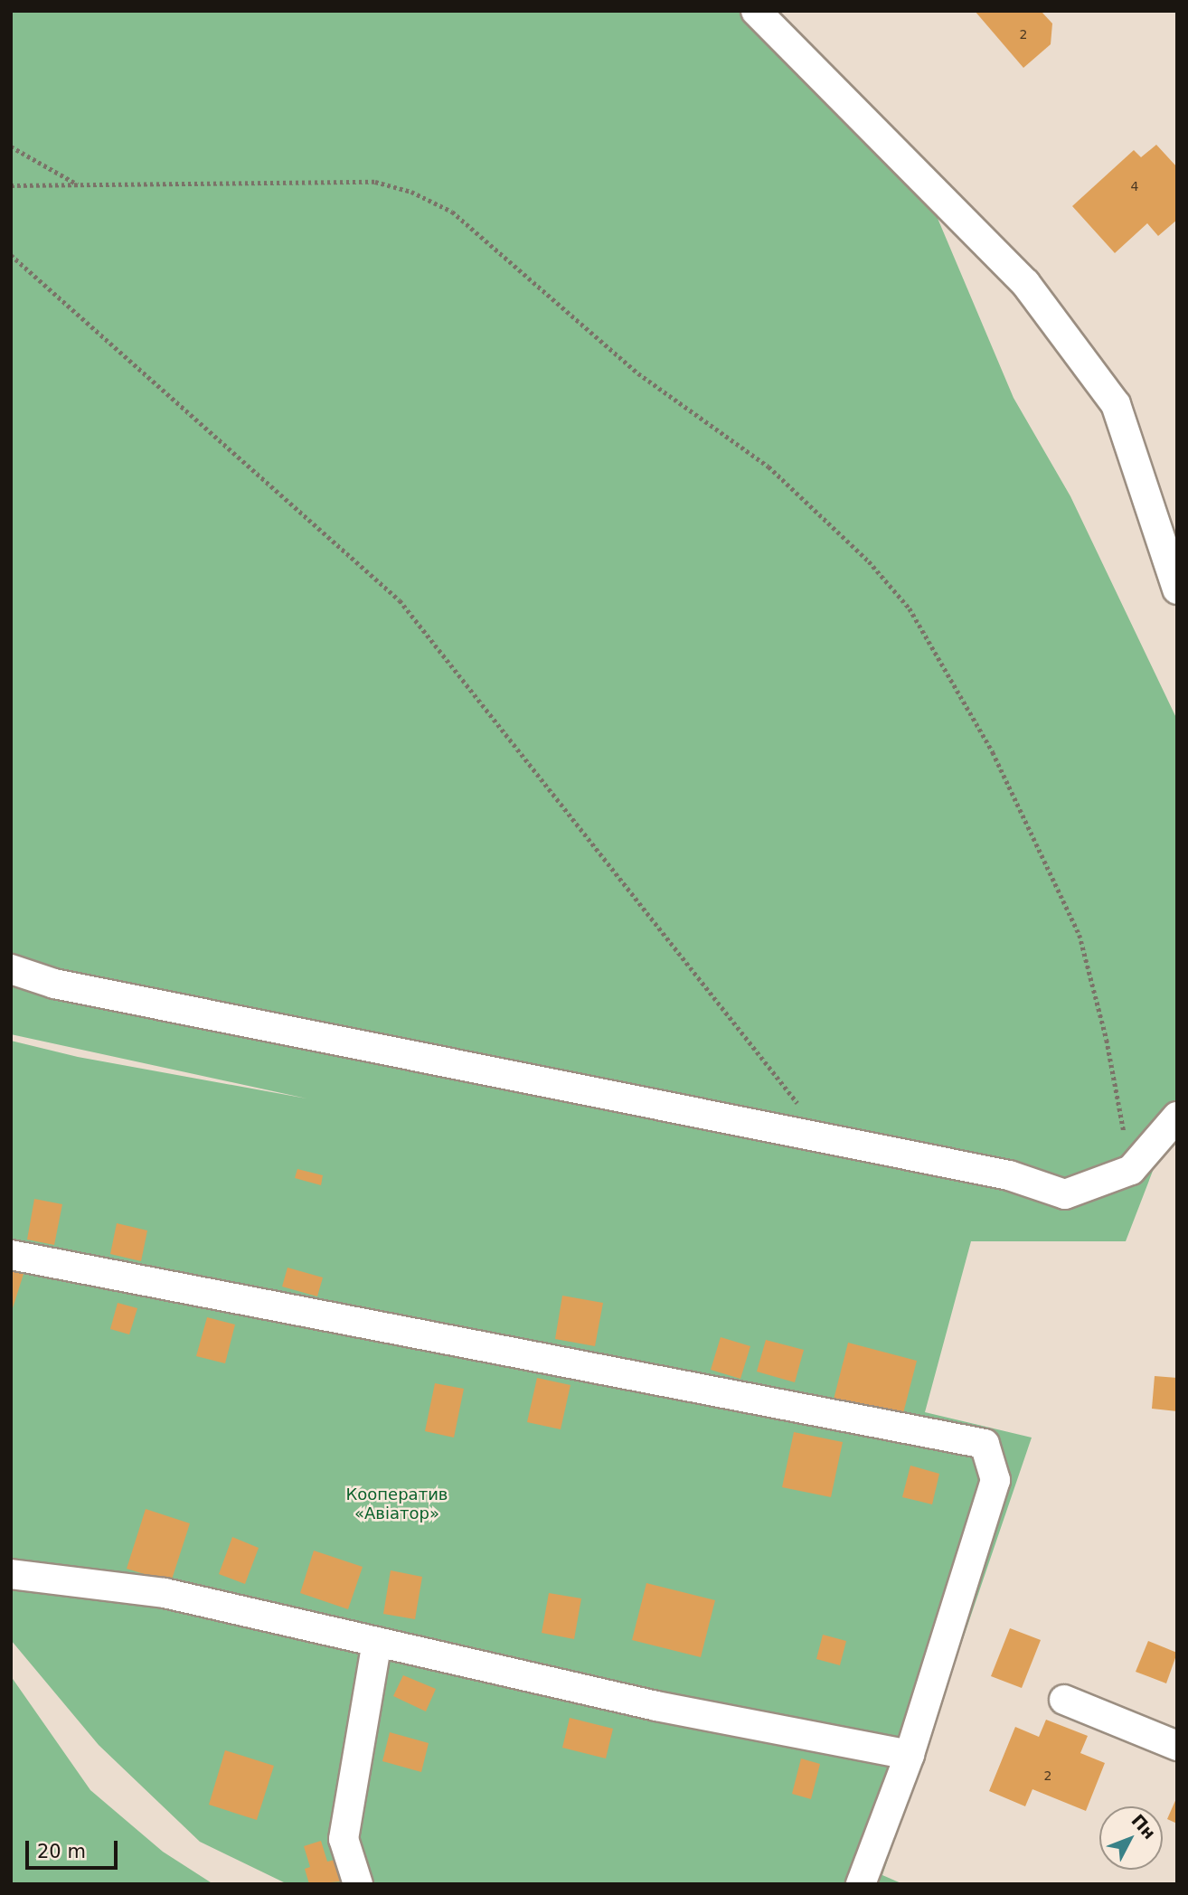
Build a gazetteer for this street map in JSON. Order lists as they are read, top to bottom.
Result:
{
  "parks": ["Кооператив «Авіатор»"],
  "house_numbers": ["2", "4", "2"],
  "scale_bar": "20 m",
  "north": "top right"
}
